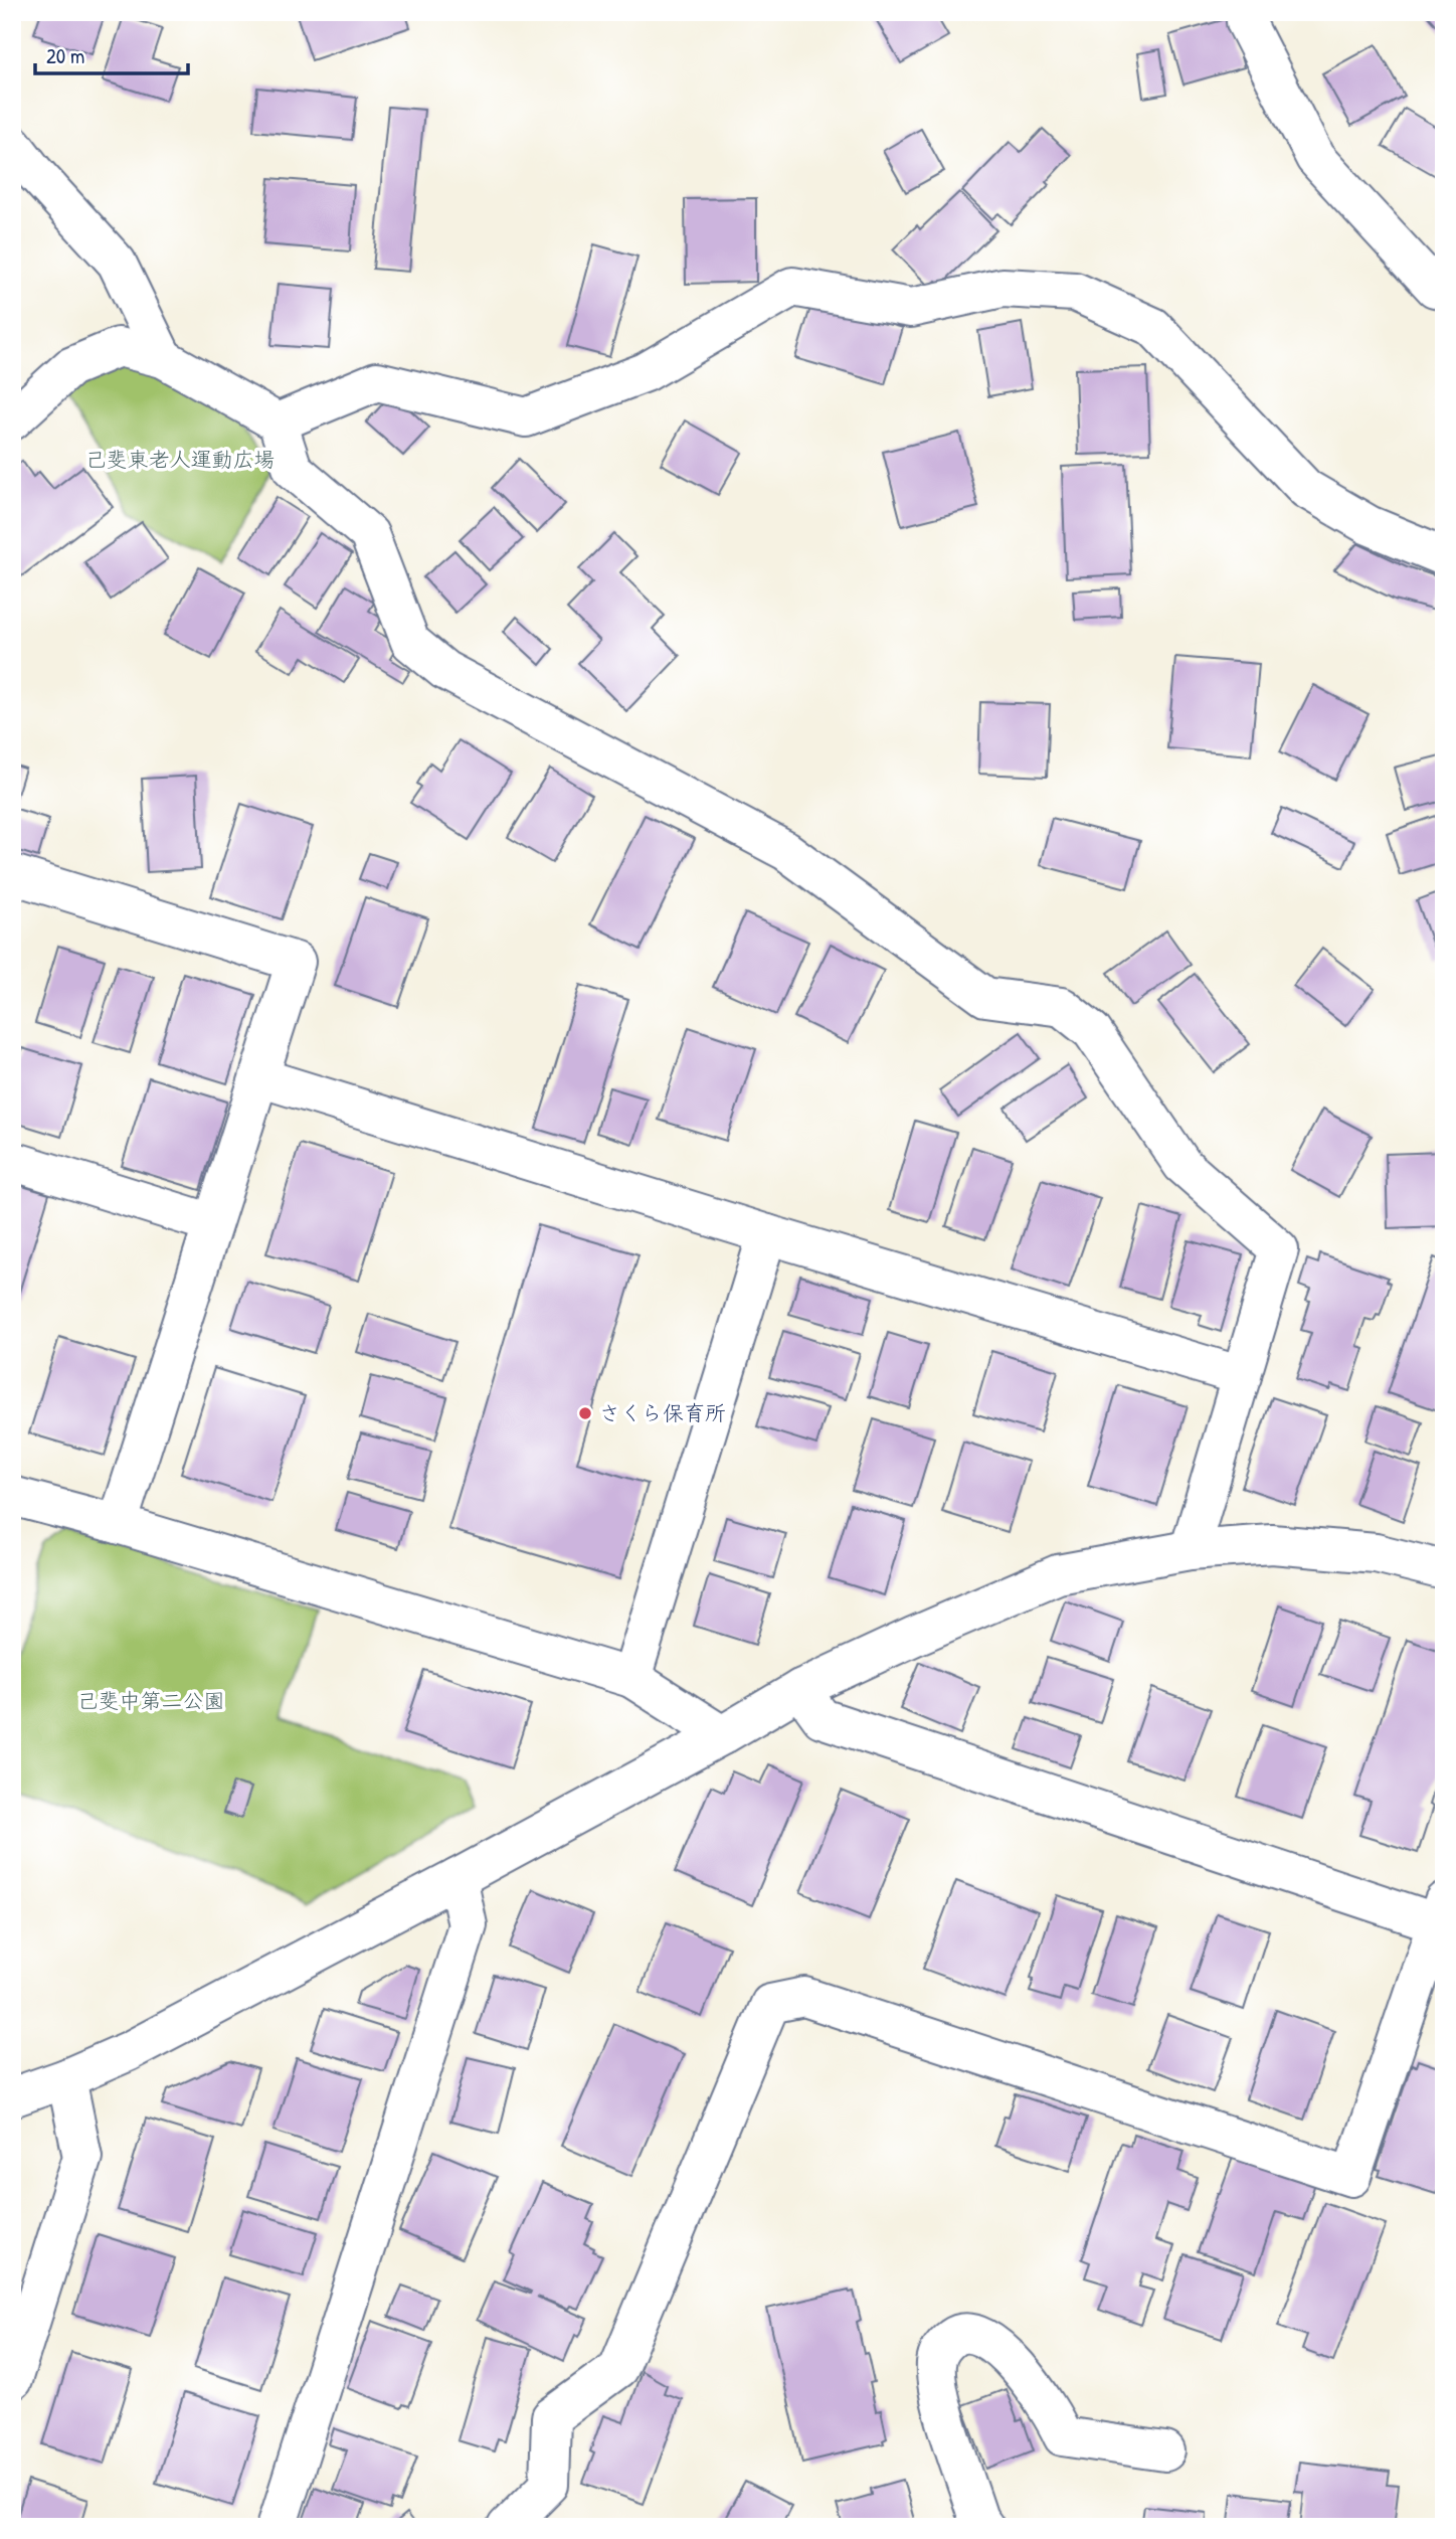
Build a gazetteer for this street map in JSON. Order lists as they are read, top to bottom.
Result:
{
  "parks": ["己斐東老人運動広場", "己斐中第二公園"],
  "places": ["さくら保育所"],
  "scale_bar": "20 m"
}
